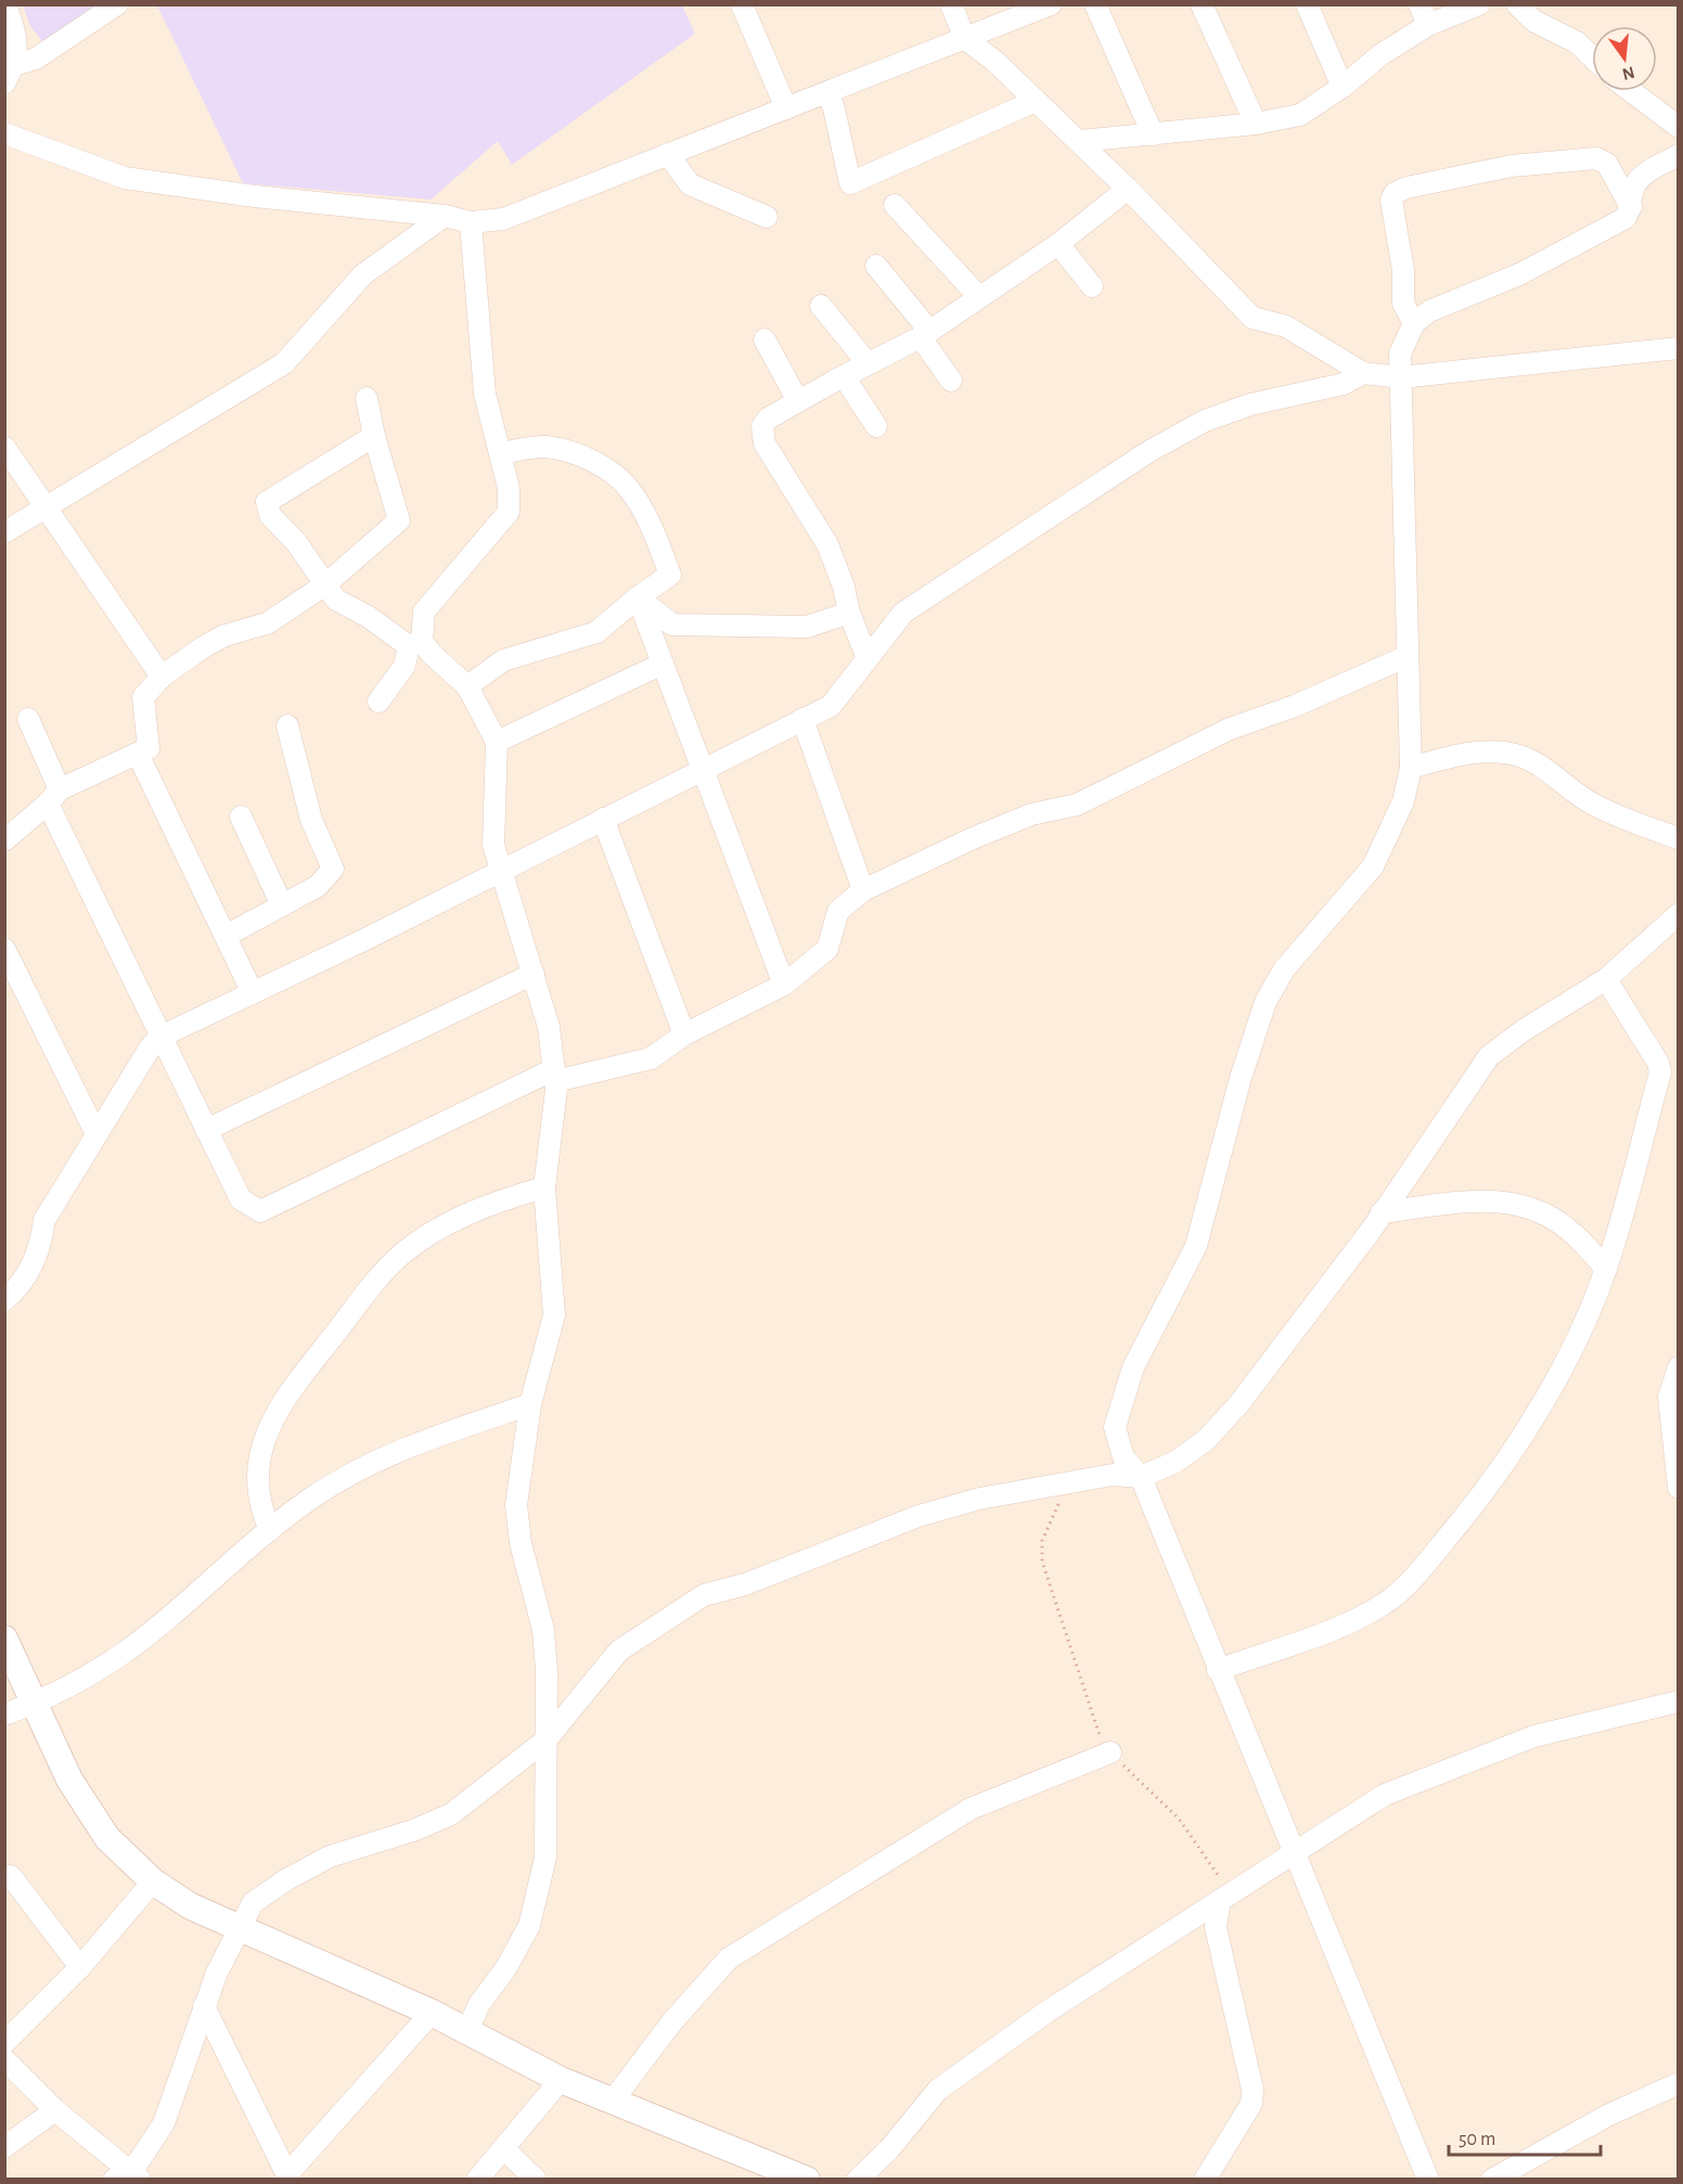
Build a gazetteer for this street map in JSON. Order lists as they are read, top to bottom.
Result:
{
  "scale_bar": "50 m",
  "north": "bottom"
}
